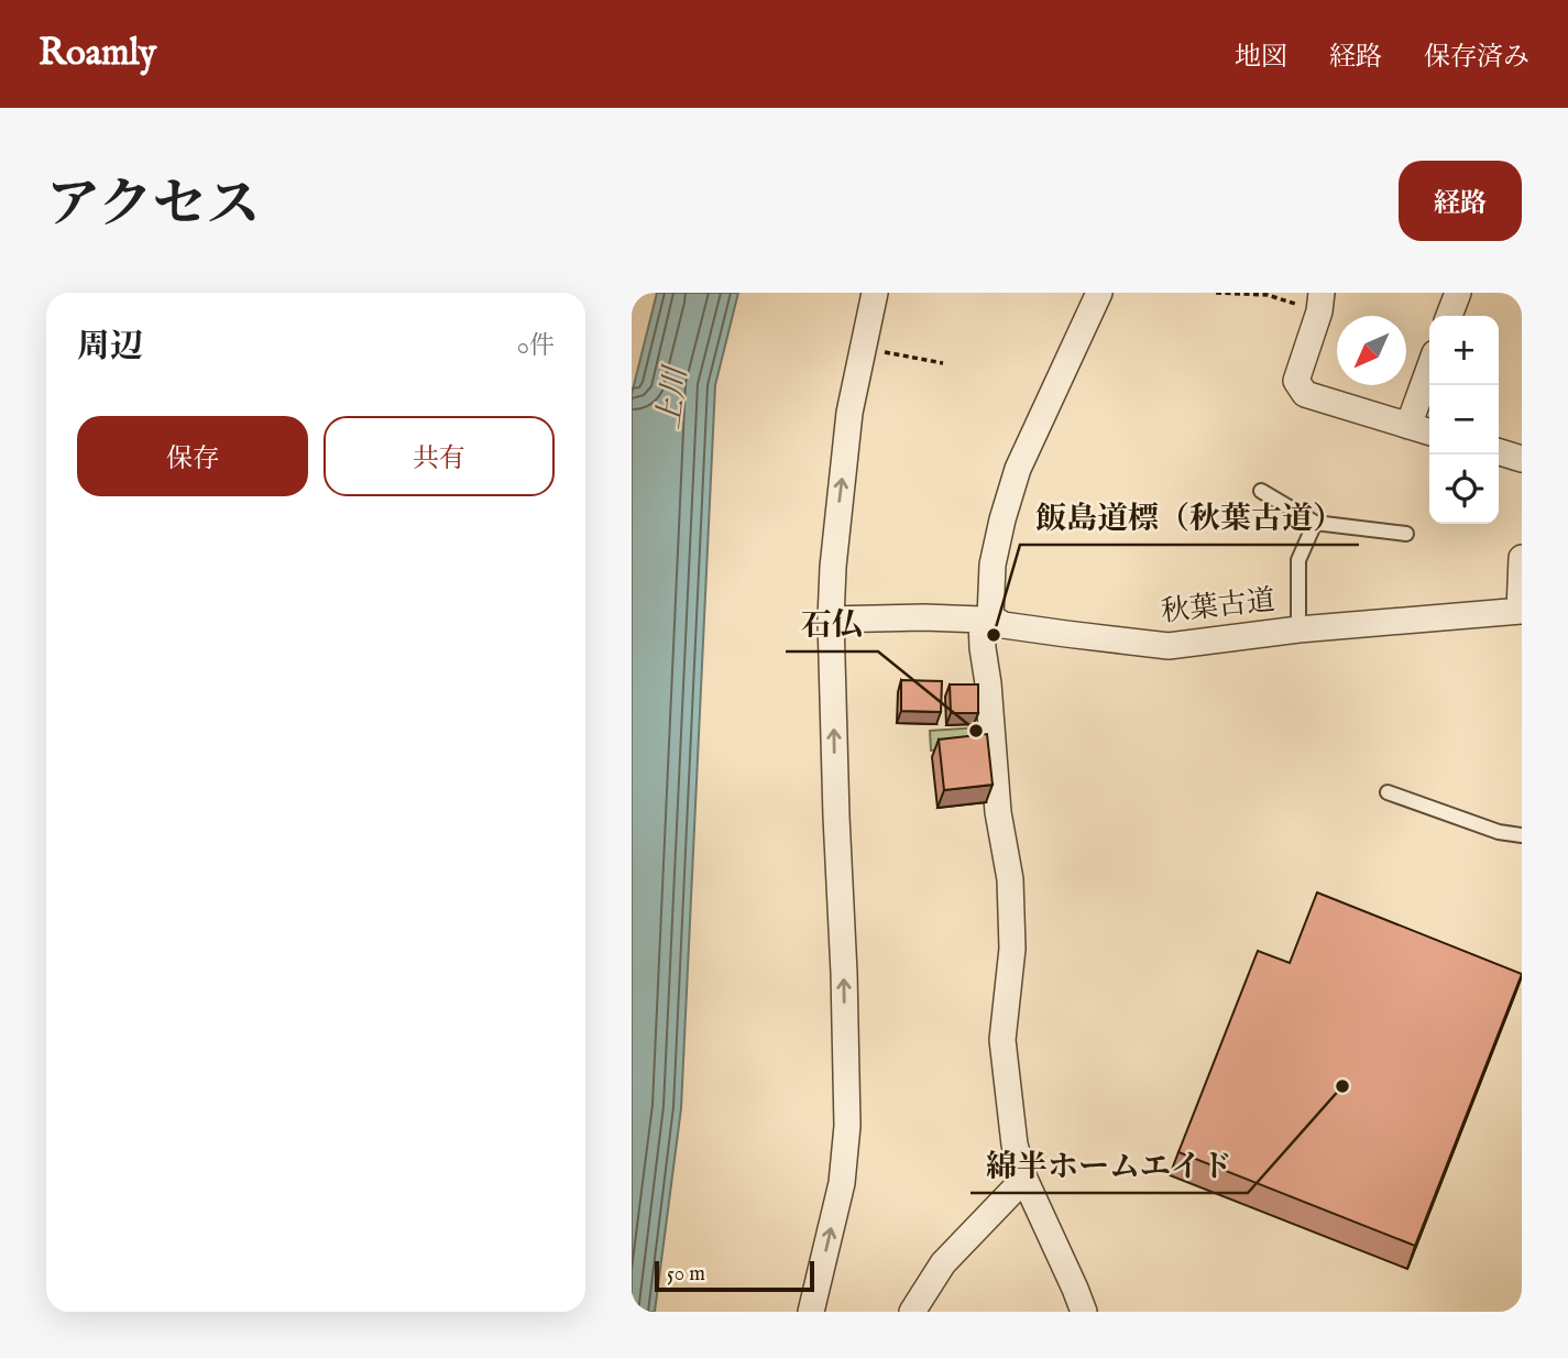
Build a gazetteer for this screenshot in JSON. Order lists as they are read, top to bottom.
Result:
{
  "streets": {
    "street": ["秋葉古道"]
  },
  "water": ["上川"],
  "places": ["飯島道標（秋葉古道）", "石仏", "綿半ホームエイド"],
  "scale_bar": "50 m",
  "north": "bottom left",
  "page": {
    "header": "Roamly",
    "nav": ["地図", "経路", "保存済み"],
    "title": "アクセス",
    "buttons": [
      "経路",
      ["保存", "共有"]
    ],
    "heading": ["周辺", "0件"],
    "map_buttons": ["+", "−"],
    "scale": "50 m"
  }
}
